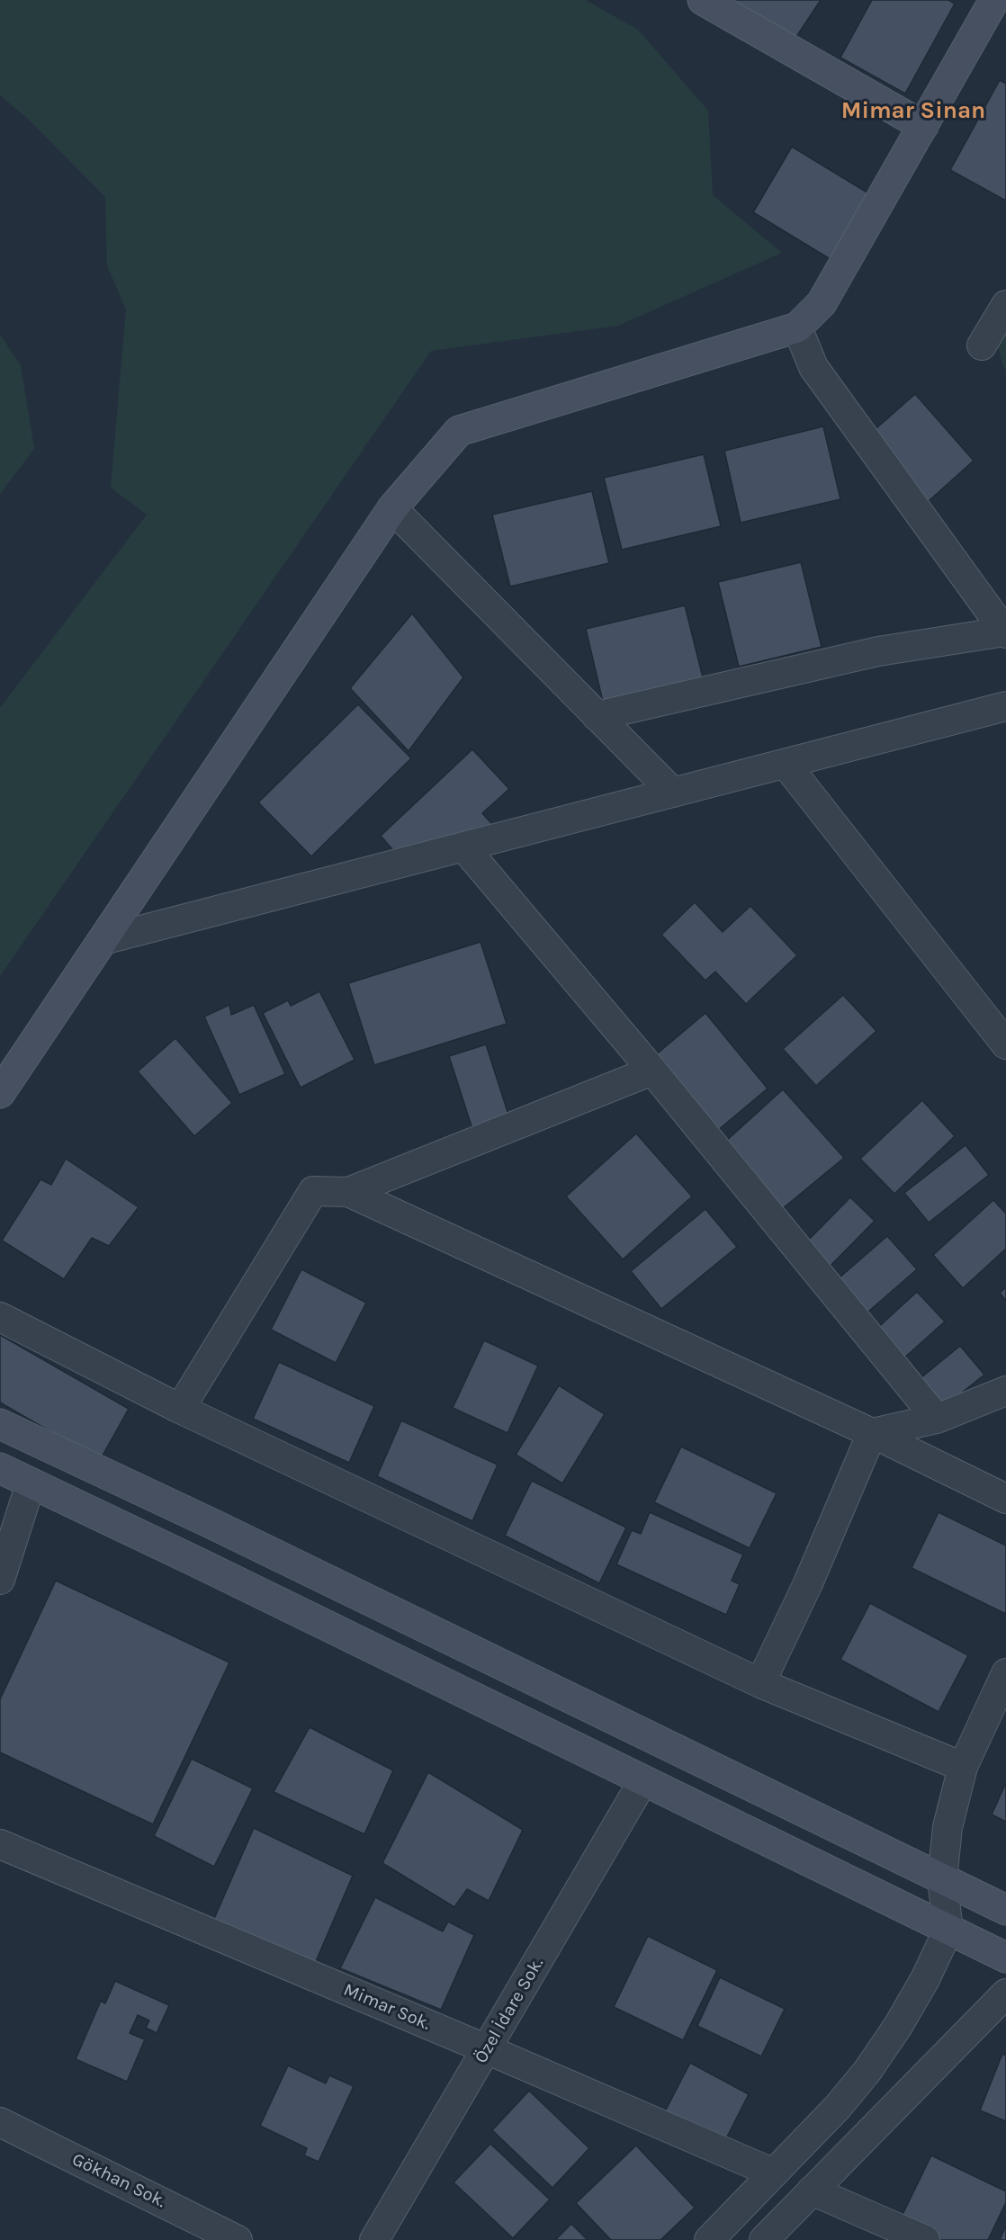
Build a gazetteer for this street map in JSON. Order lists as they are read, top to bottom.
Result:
{
  "streets": {
    "street": ["Mimar Sok.", "Özel İdare Sok.", "Gökhan Sok."]
  },
  "crossings": [
    ["Mimar Sok.", "Özel İdare Sok."]
  ],
  "districts": ["Mimar Sinan"]
}
